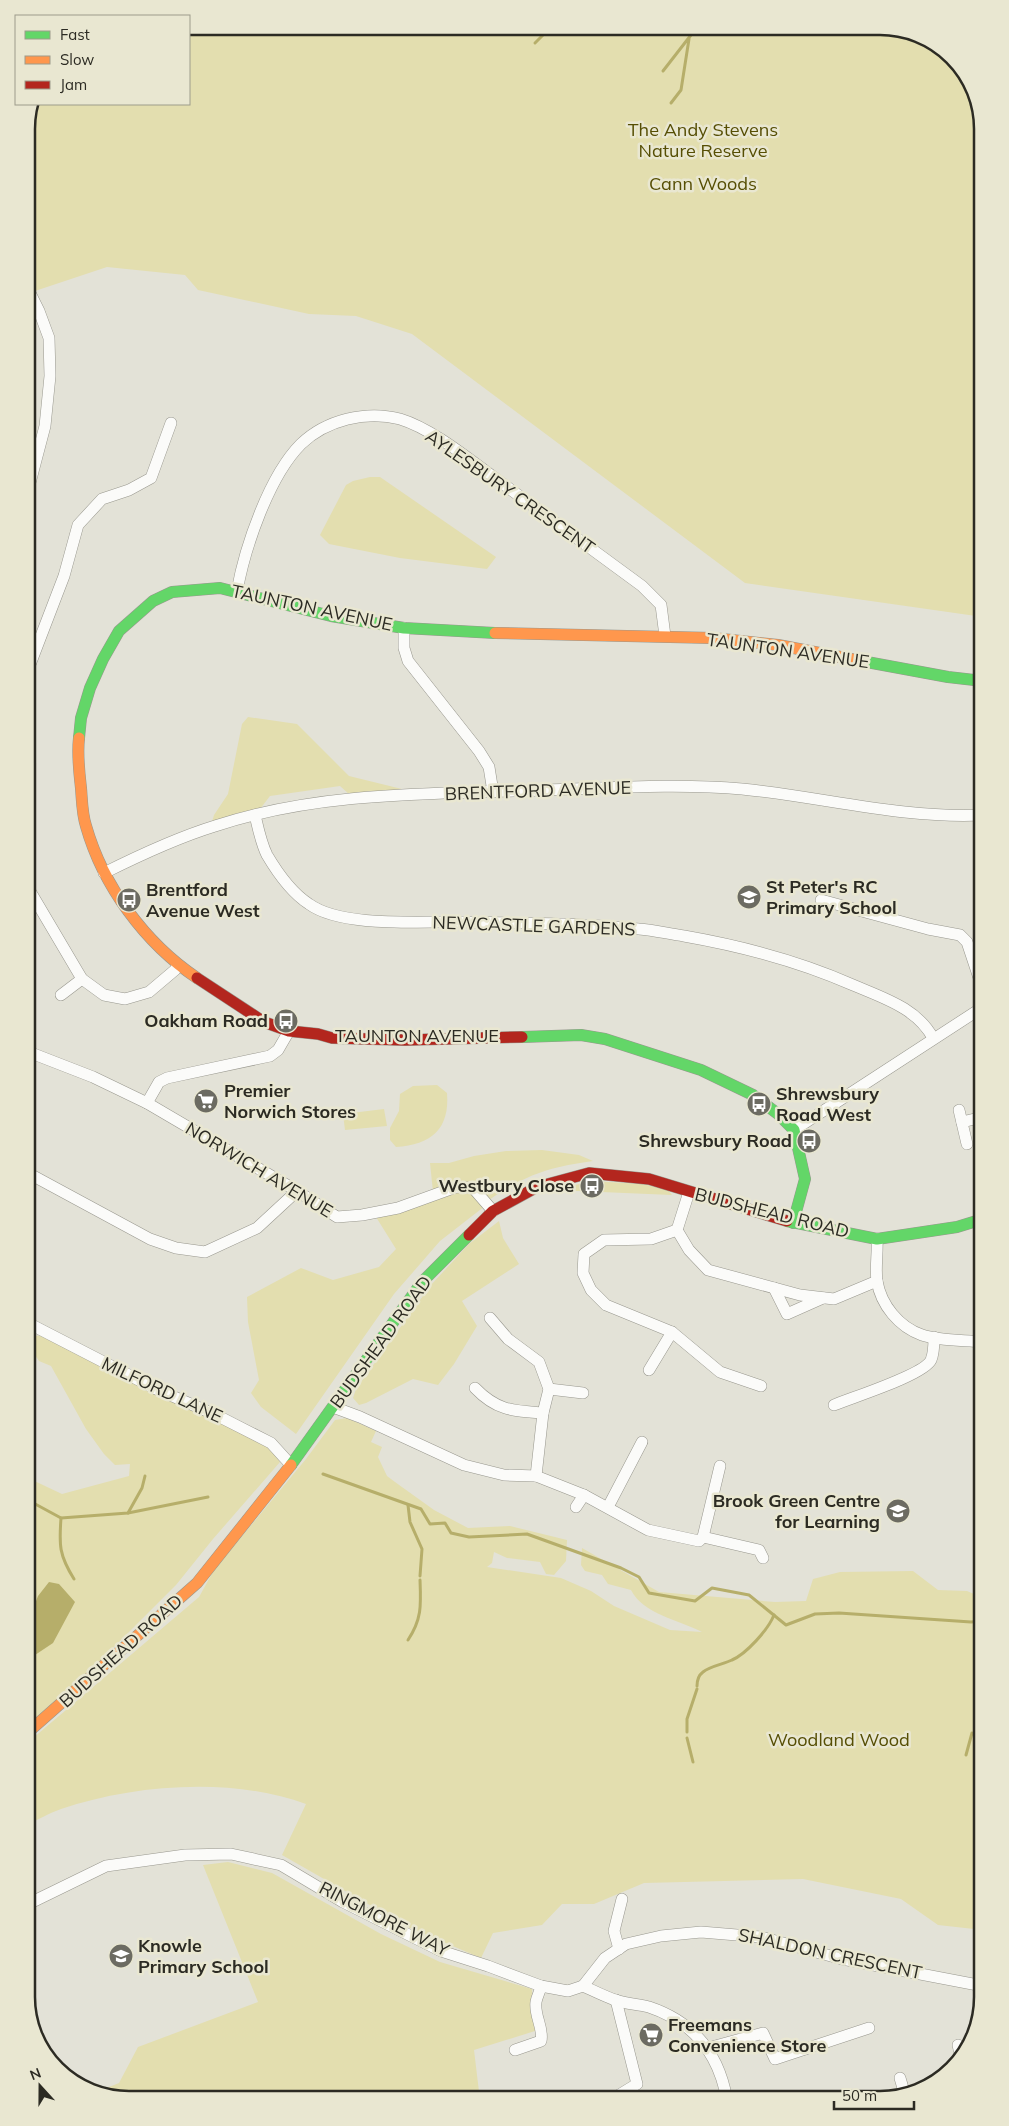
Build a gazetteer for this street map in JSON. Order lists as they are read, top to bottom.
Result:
{
  "streets": {
    "street": [
      "AYLESBURY CRESCENT",
      "TAUNTON AVENUE",
      "BRENTFORD AVENUE",
      "NEWCASTLE GARDENS",
      "NORWICH AVENUE",
      "BUDSHEAD ROAD",
      "MILFORD LANE",
      "RINGMORE WAY",
      "SHALDON CRESCENT"
    ]
  },
  "crossings": [
    ["AYLESBURY CRESCENT", "TAUNTON AVENUE"],
    ["TAUNTON AVENUE", "BRENTFORD AVENUE"],
    ["BRENTFORD AVENUE", "NEWCASTLE GARDENS"],
    ["NORWICH AVENUE", "BUDSHEAD ROAD"],
    ["BUDSHEAD ROAD", "MILFORD LANE"],
    ["RINGMORE WAY", "SHALDON CRESCENT"]
  ],
  "parks": ["The Andy Stevens Nature Reserve", "Cann Woods", "Woodland Wood"],
  "places": {
    "school or university": ["St Peter's RC Primary School", "Brook Green Centre for Learning", "Knowle Primary School"],
    "bus stop": [
      "Brentford Avenue West",
      "Oakham Road",
      "Shrewsbury Road West",
      "Shrewsbury Road",
      "Westbury Close"
    ],
    "supermarket": ["Premier Norwich Stores", "Freemans Convenience Store"]
  },
  "legend": ["Fast", "Slow", "Jam"],
  "scale_bar": "50 m",
  "north": "top"
}
